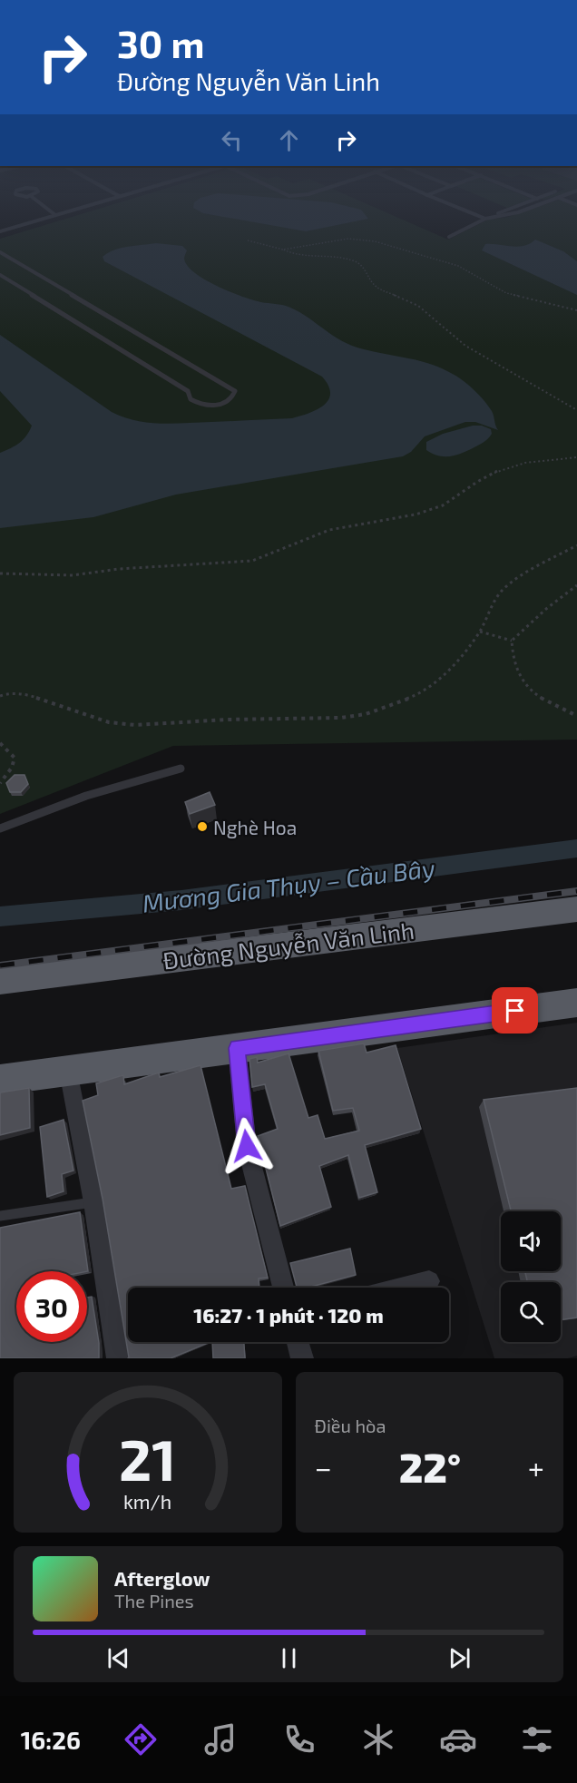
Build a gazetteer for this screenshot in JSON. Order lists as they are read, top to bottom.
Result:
{
  "streets": {
    "highway": ["Đường Nguyễn Văn Linh"]
  },
  "water": ["Mương Gia Thụy – Cầu Bây"],
  "places": ["Nghè Hoa"],
  "page": {
    "turn": ["30 m", "Đường Nguyễn Văn Linh"],
    "limit": "30",
    "trip": "16:27 · 1 phút · 120 m",
    "tile": "Điều hòa",
    "heat": ["−", "22°", "+"],
    "song": ["Afterglow", "The Pines"],
    "tabs": "16:26",
    "gauge": ["21", "km/h"]
  }
}
